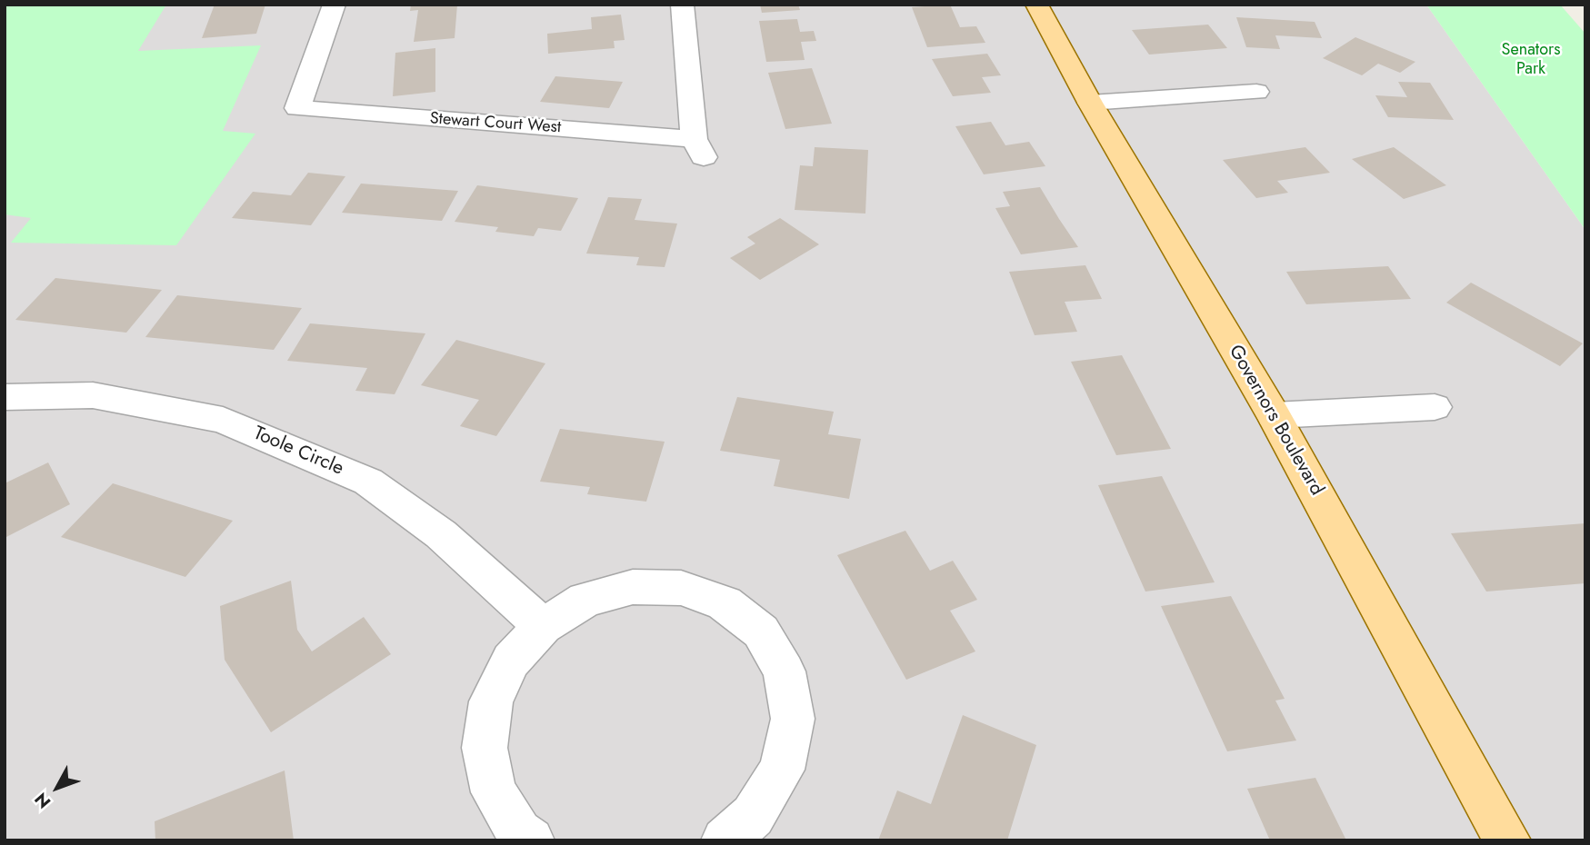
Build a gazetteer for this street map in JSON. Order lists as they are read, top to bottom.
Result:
{
  "streets": {
    "main road": ["Governors Boulevard"],
    "street": ["Stewart Court West", "Toole Circle"]
  },
  "parks": ["Senators Park"],
  "north": "bottom left"
}
